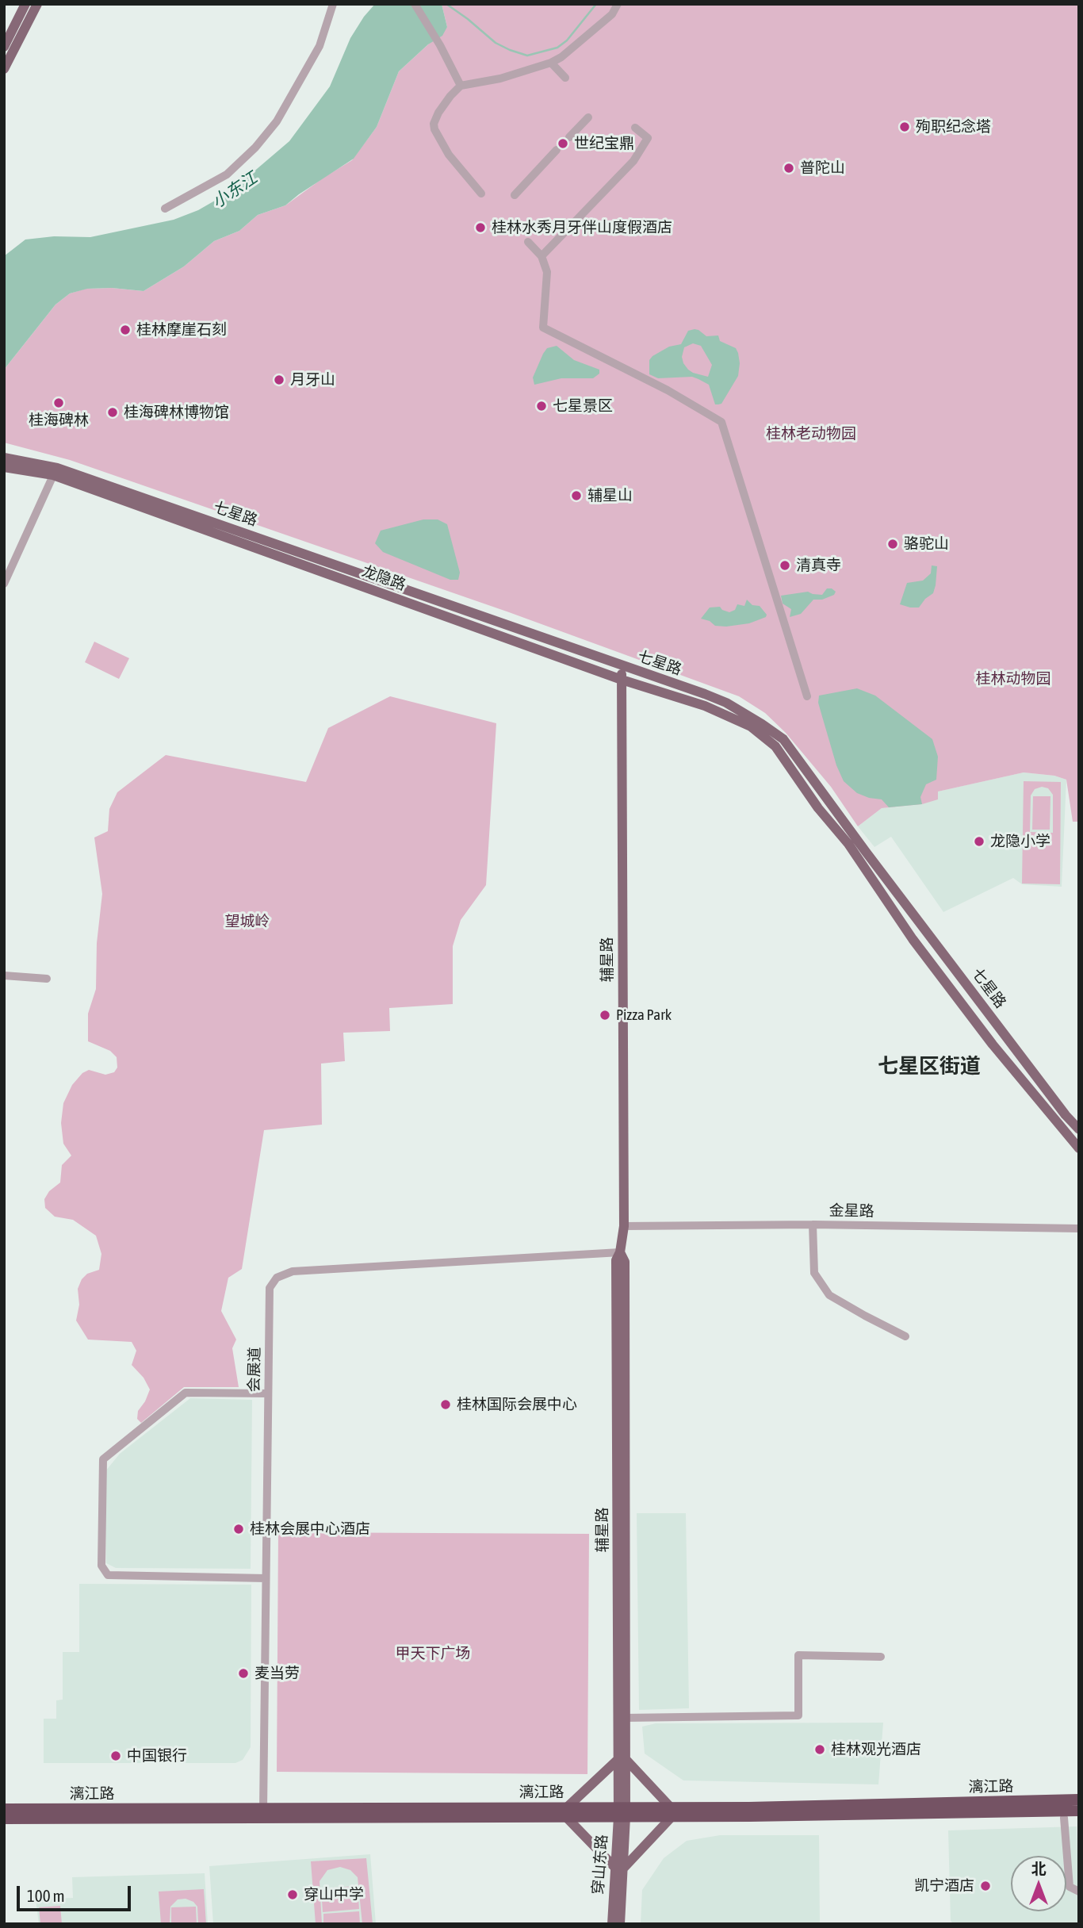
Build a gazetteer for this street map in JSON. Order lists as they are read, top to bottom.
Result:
{
  "streets": {
    "highway": ["漓江路"],
    "main road": [
      "七星路",
      "龙隐路",
      "辅星路",
      "穿山东路"
    ],
    "street": ["金星路", "会展道"]
  },
  "crossings": [
    ["七星路", "龙隐路"],
    ["七星路", "辅星路"],
    ["龙隐路", "辅星路"],
    ["辅星路", "金星路"],
    ["辅星路", "会展道"],
    ["辅星路", "漓江路"],
    ["辅星路", "穿山东路"],
    ["会展道", "漓江路"],
    ["漓江路", "穿山东路"]
  ],
  "districts": ["七星区街道"],
  "water": ["小东江"],
  "parks": [
    "桂林老动物园",
    "桂林动物园",
    "望城岭",
    "甲天下广场"
  ],
  "places": [
    "殉职纪念塔",
    "世纪宝鼎",
    "普陀山",
    "桂林水秀月牙伴山度假酒店",
    "桂林摩崖石刻",
    "月牙山",
    "桂海碑林",
    "七星景区",
    "桂海碑林博物馆",
    "辅星山",
    "骆驼山",
    "清真寺",
    "龙隐小学",
    "Pizza Park",
    "桂林国际会展中心",
    "桂林会展中心酒店",
    "麦当劳",
    "桂林观光酒店",
    "中国银行",
    "凯宁酒店",
    "穿山中学"
  ],
  "scale_bar": "100 m",
  "north": "top"
}
